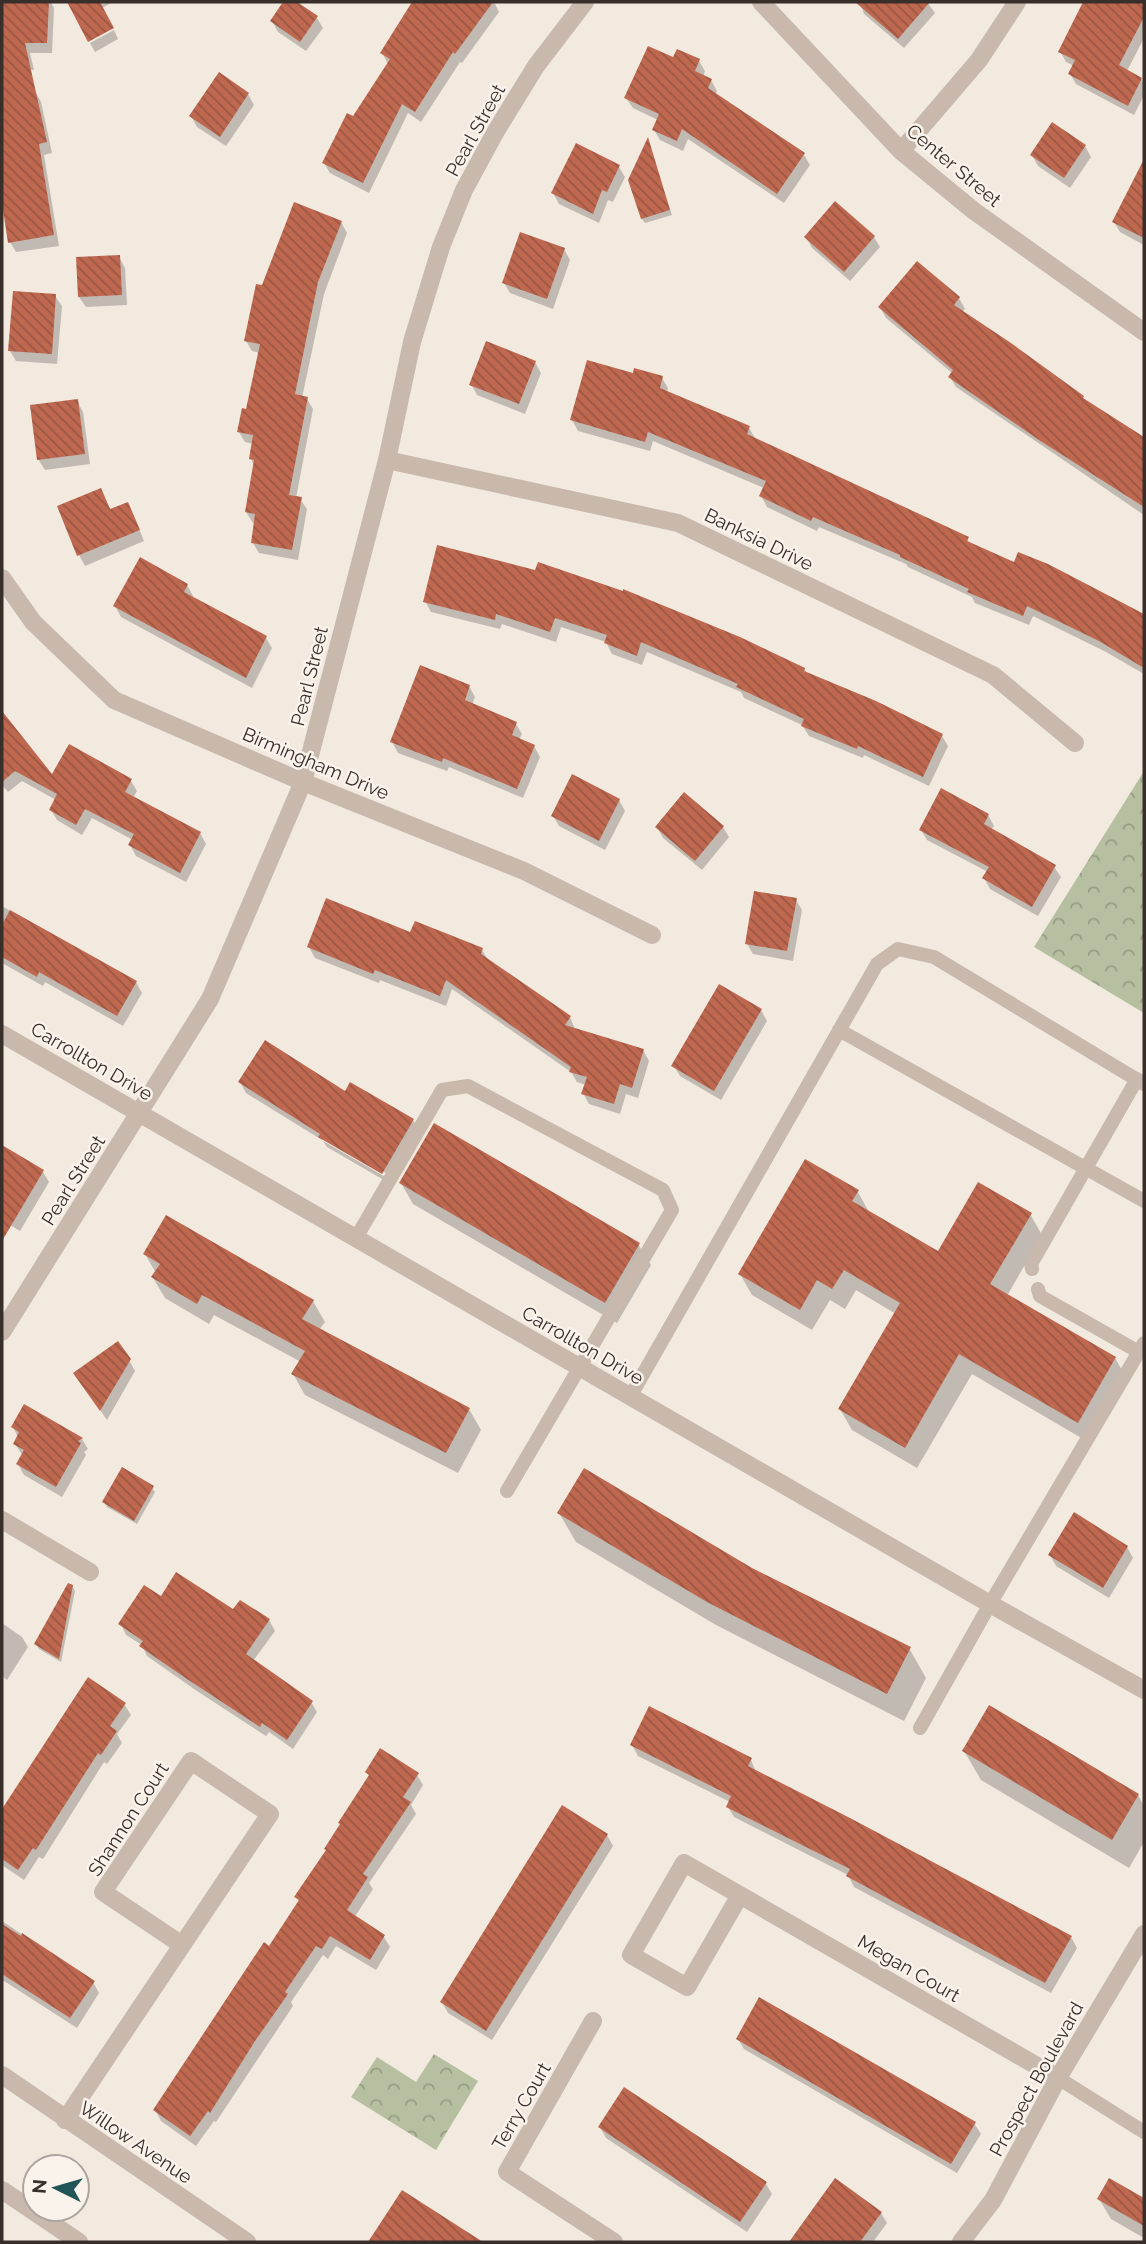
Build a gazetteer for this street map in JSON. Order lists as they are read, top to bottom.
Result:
{
  "streets": {
    "street": [
      "Pearl Street",
      "Center Street",
      "Banksia Drive",
      "Birmingham Drive",
      "Carrollton Drive",
      "Shannon Court",
      "Megan Court",
      "Prospect Boulevard",
      "Terry Court",
      "Willow Avenue"
    ]
  },
  "crossings": [
    ["Pearl Street", "Banksia Drive"],
    ["Pearl Street", "Birmingham Drive"],
    ["Pearl Street", "Carrollton Drive"],
    ["Shannon Court", "Willow Avenue"],
    ["Megan Court", "Prospect Boulevard"]
  ],
  "north": "left"
}
